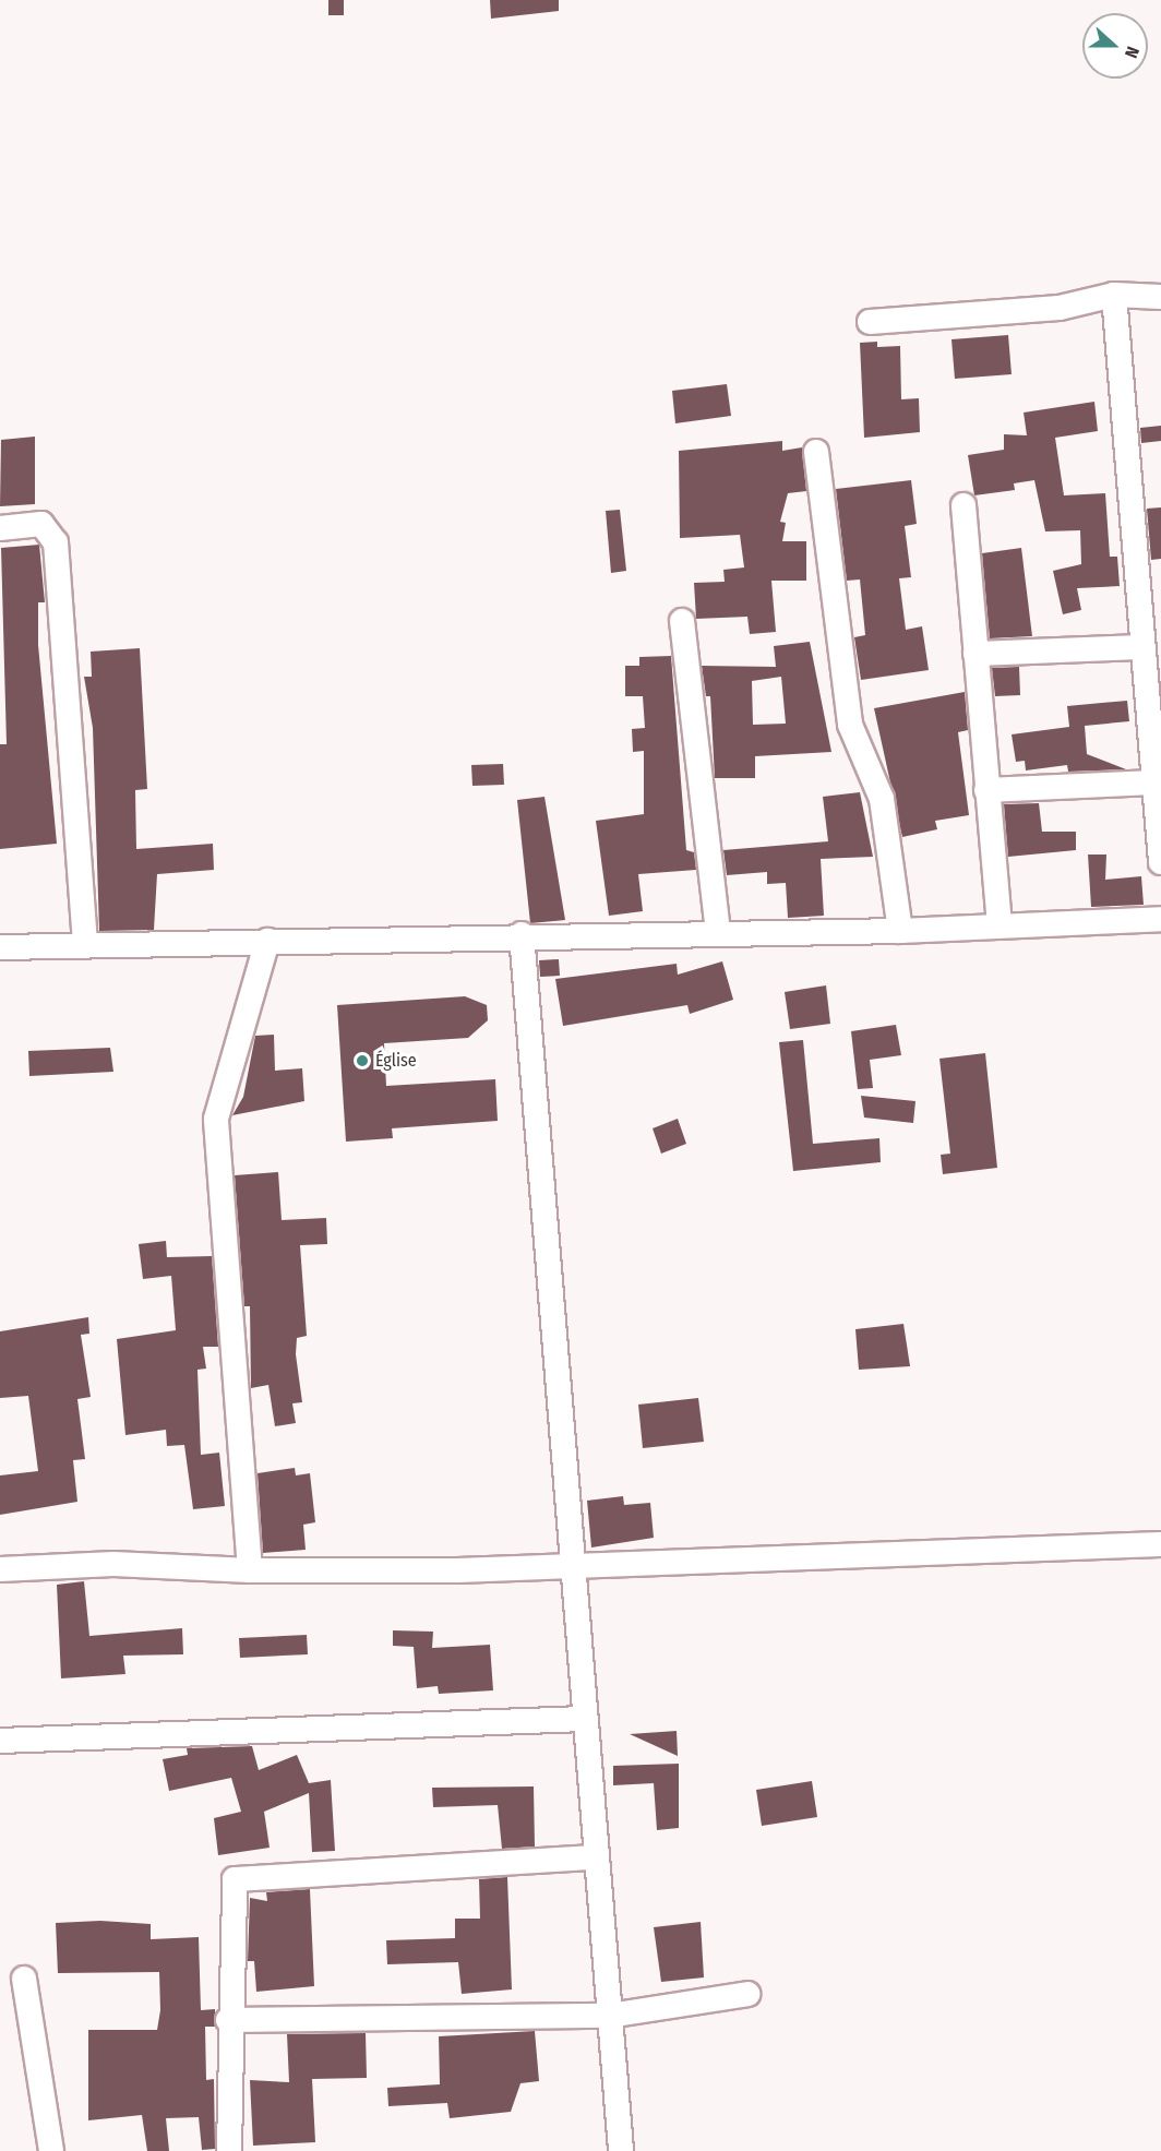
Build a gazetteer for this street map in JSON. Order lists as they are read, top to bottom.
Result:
{
  "places": ["Église"],
  "north": "right"
}
